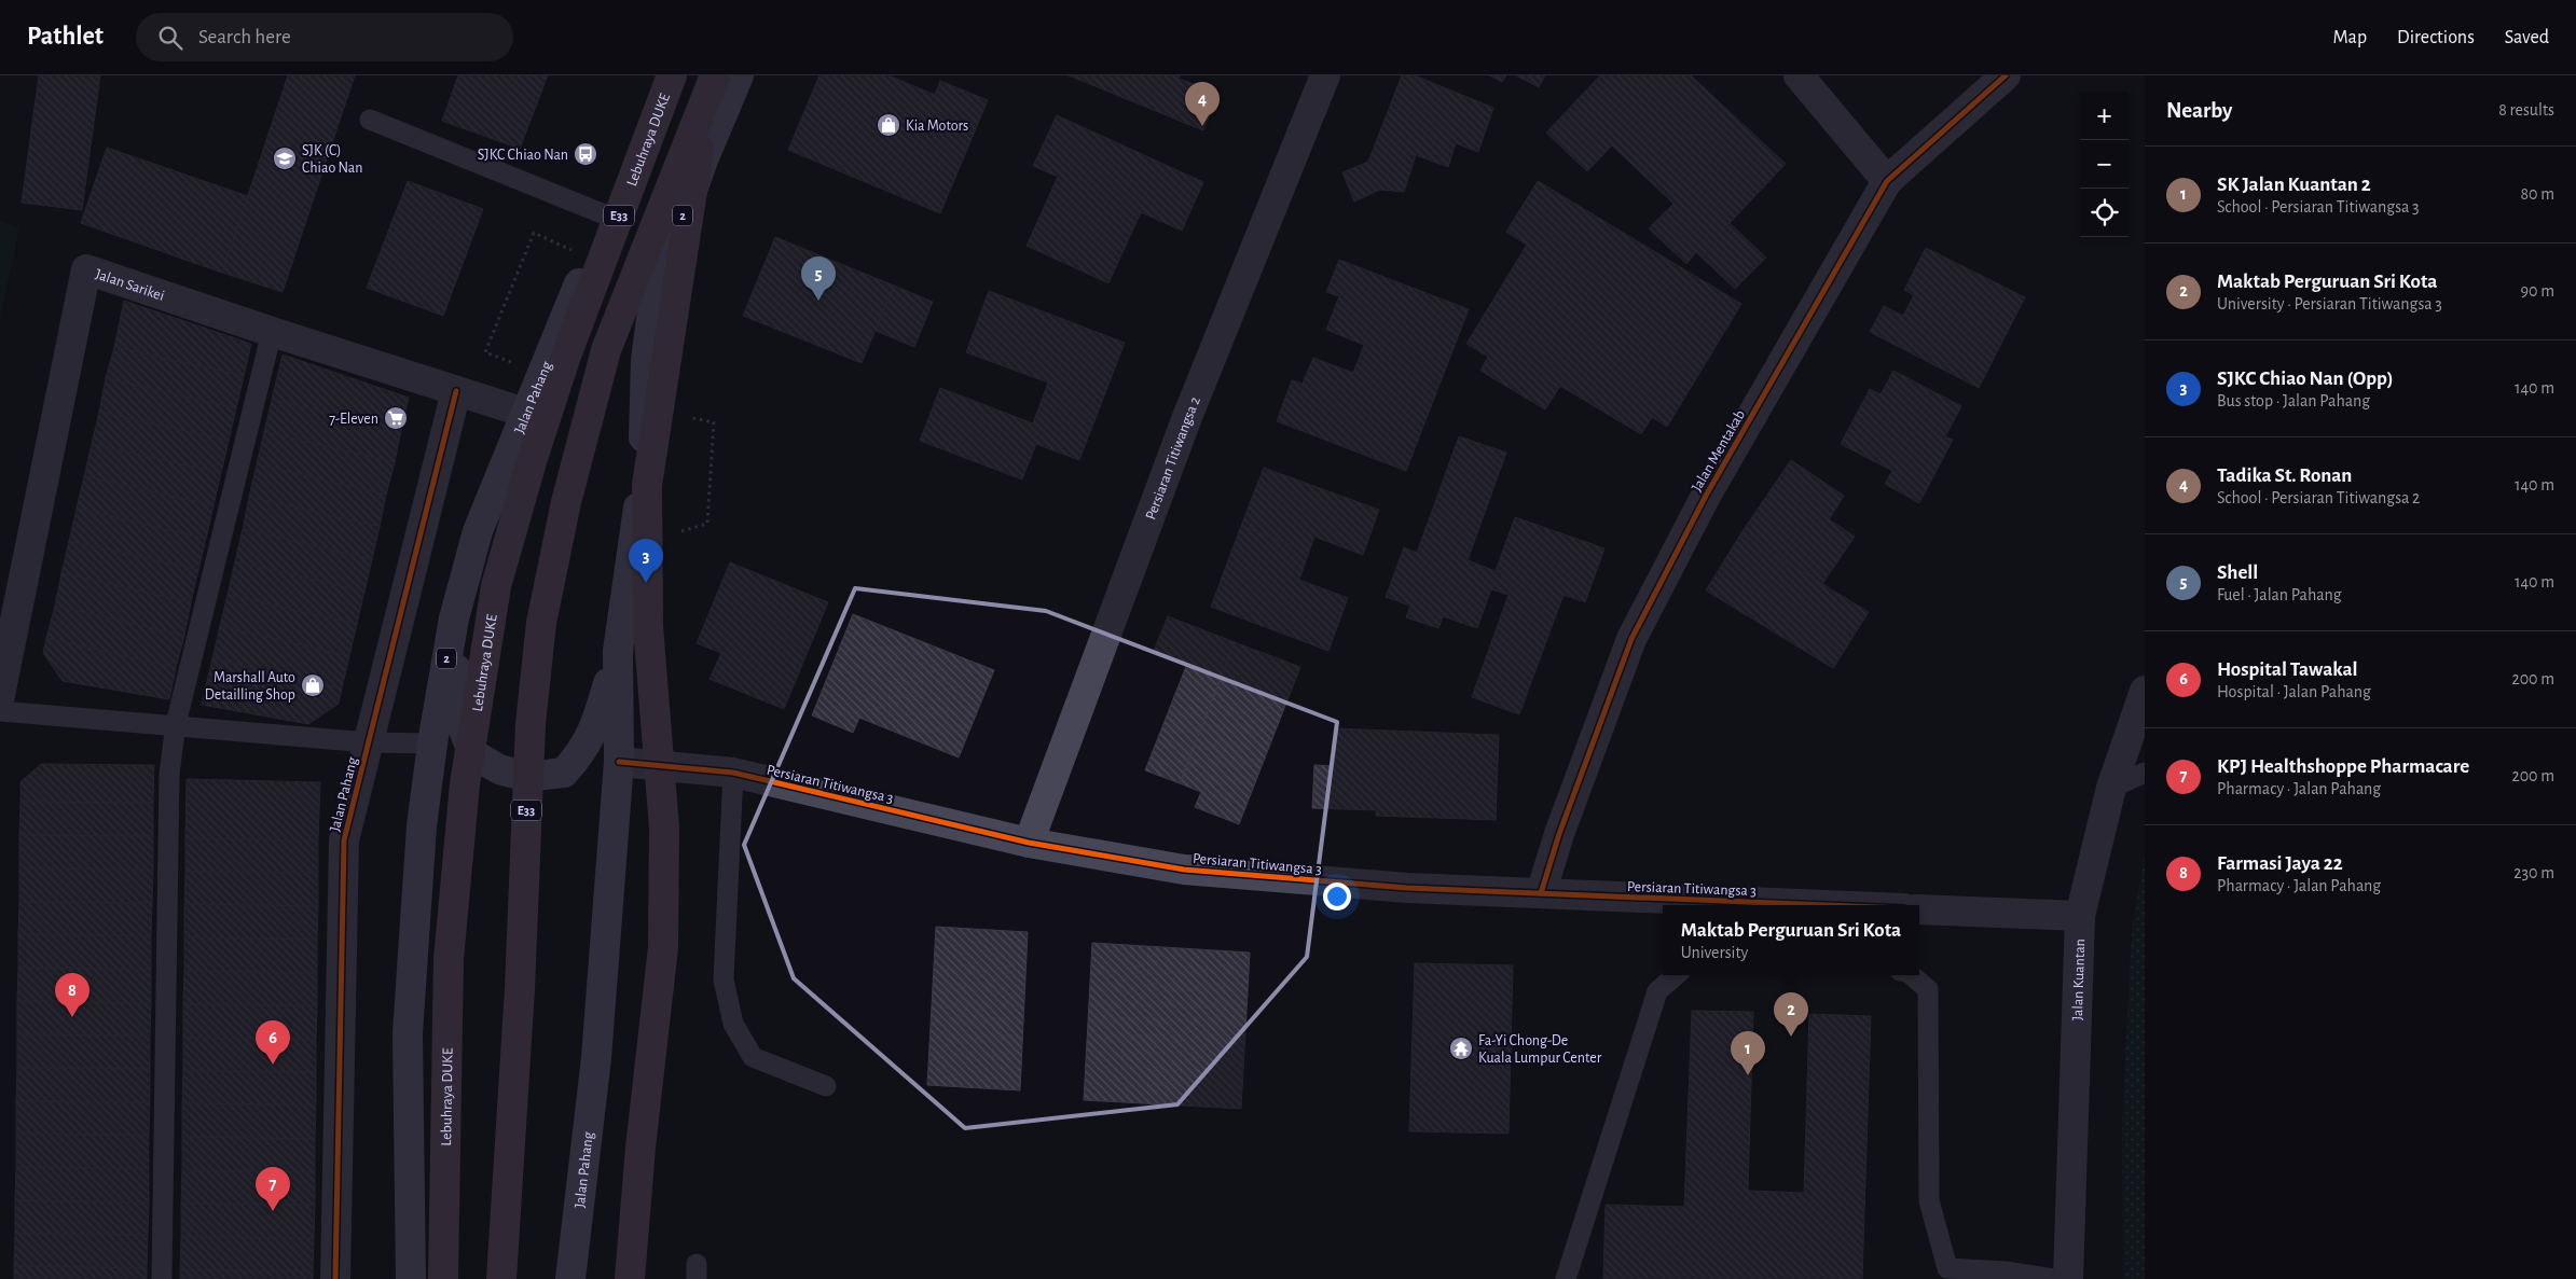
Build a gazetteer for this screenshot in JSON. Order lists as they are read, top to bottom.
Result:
{
  "streets": {
    "highway": ["Lebuhraya DUKE", "E33"],
    "main road": ["2", "Jalan Pahang"],
    "street": [
      "Jalan Sarikei",
      "Jalan Mentakab",
      "Persiaran Titiwangsa 2",
      "Persiaran Titiwangsa 3",
      "Jalan Kuantan"
    ]
  },
  "crossings": [
    ["Jalan Sarikei", "Jalan Pahang"],
    ["Jalan Pahang", "Persiaran Titiwangsa 3"],
    ["Jalan Mentakab", "Persiaran Titiwangsa 3"],
    ["Persiaran Titiwangsa 2", "Persiaran Titiwangsa 3"]
  ],
  "places": {
    "shop": ["Kia Motors", "Marshall Auto Detailling Shop"],
    "bus stop": ["SJKC Chiao Nan"],
    "school or university": ["SJK (C) Chiao Nan"],
    "supermarket": ["7-Eleven"],
    "temple": ["Fa-Yi Chong-De Kuala Lumpur Center"]
  },
  "page": {
    "header": "Pathlet",
    "search": "Search here",
    "nav": ["Map", "Directions", "Saved"],
    "heading": ["Nearby", "8 results"],
    "pins": [
      "4",
      "5",
      "3",
      "8",
      "2",
      "6",
      "1",
      "7"
    ],
    "map_buttons": ["+", "−"],
    "list": [
      {
        "mark": "1",
        "name": "SK Jalan Kuantan 2",
        "note": "School · Persiaran Titiwangsa 3",
        "value": "80 m"
      },
      {
        "mark": "2",
        "name": "Maktab Perguruan Sri Kota",
        "note": "University · Persiaran Titiwangsa 3",
        "value": "90 m"
      },
      {
        "mark": "3",
        "name": "SJKC Chiao Nan (Opp)",
        "note": "Bus stop · Jalan Pahang",
        "value": "140 m"
      },
      {
        "mark": "4",
        "name": "Tadika St. Ronan",
        "note": "School · Persiaran Titiwangsa 2",
        "value": "140 m"
      },
      {
        "mark": "5",
        "name": "Shell",
        "note": "Fuel · Jalan Pahang",
        "value": "140 m"
      },
      {
        "mark": "6",
        "name": "Hospital Tawakal",
        "note": "Hospital · Jalan Pahang",
        "value": "200 m"
      },
      {
        "mark": "7",
        "name": "KPJ Healthshoppe Pharmacare",
        "note": "Pharmacy · Jalan Pahang",
        "value": "200 m"
      },
      {
        "mark": "8",
        "name": "Farmasi Jaya 22",
        "note": "Pharmacy · Jalan Pahang",
        "value": "230 m"
      }
    ],
    "popup": ["Maktab Perguruan Sri Kota", "University"]
  }
}
